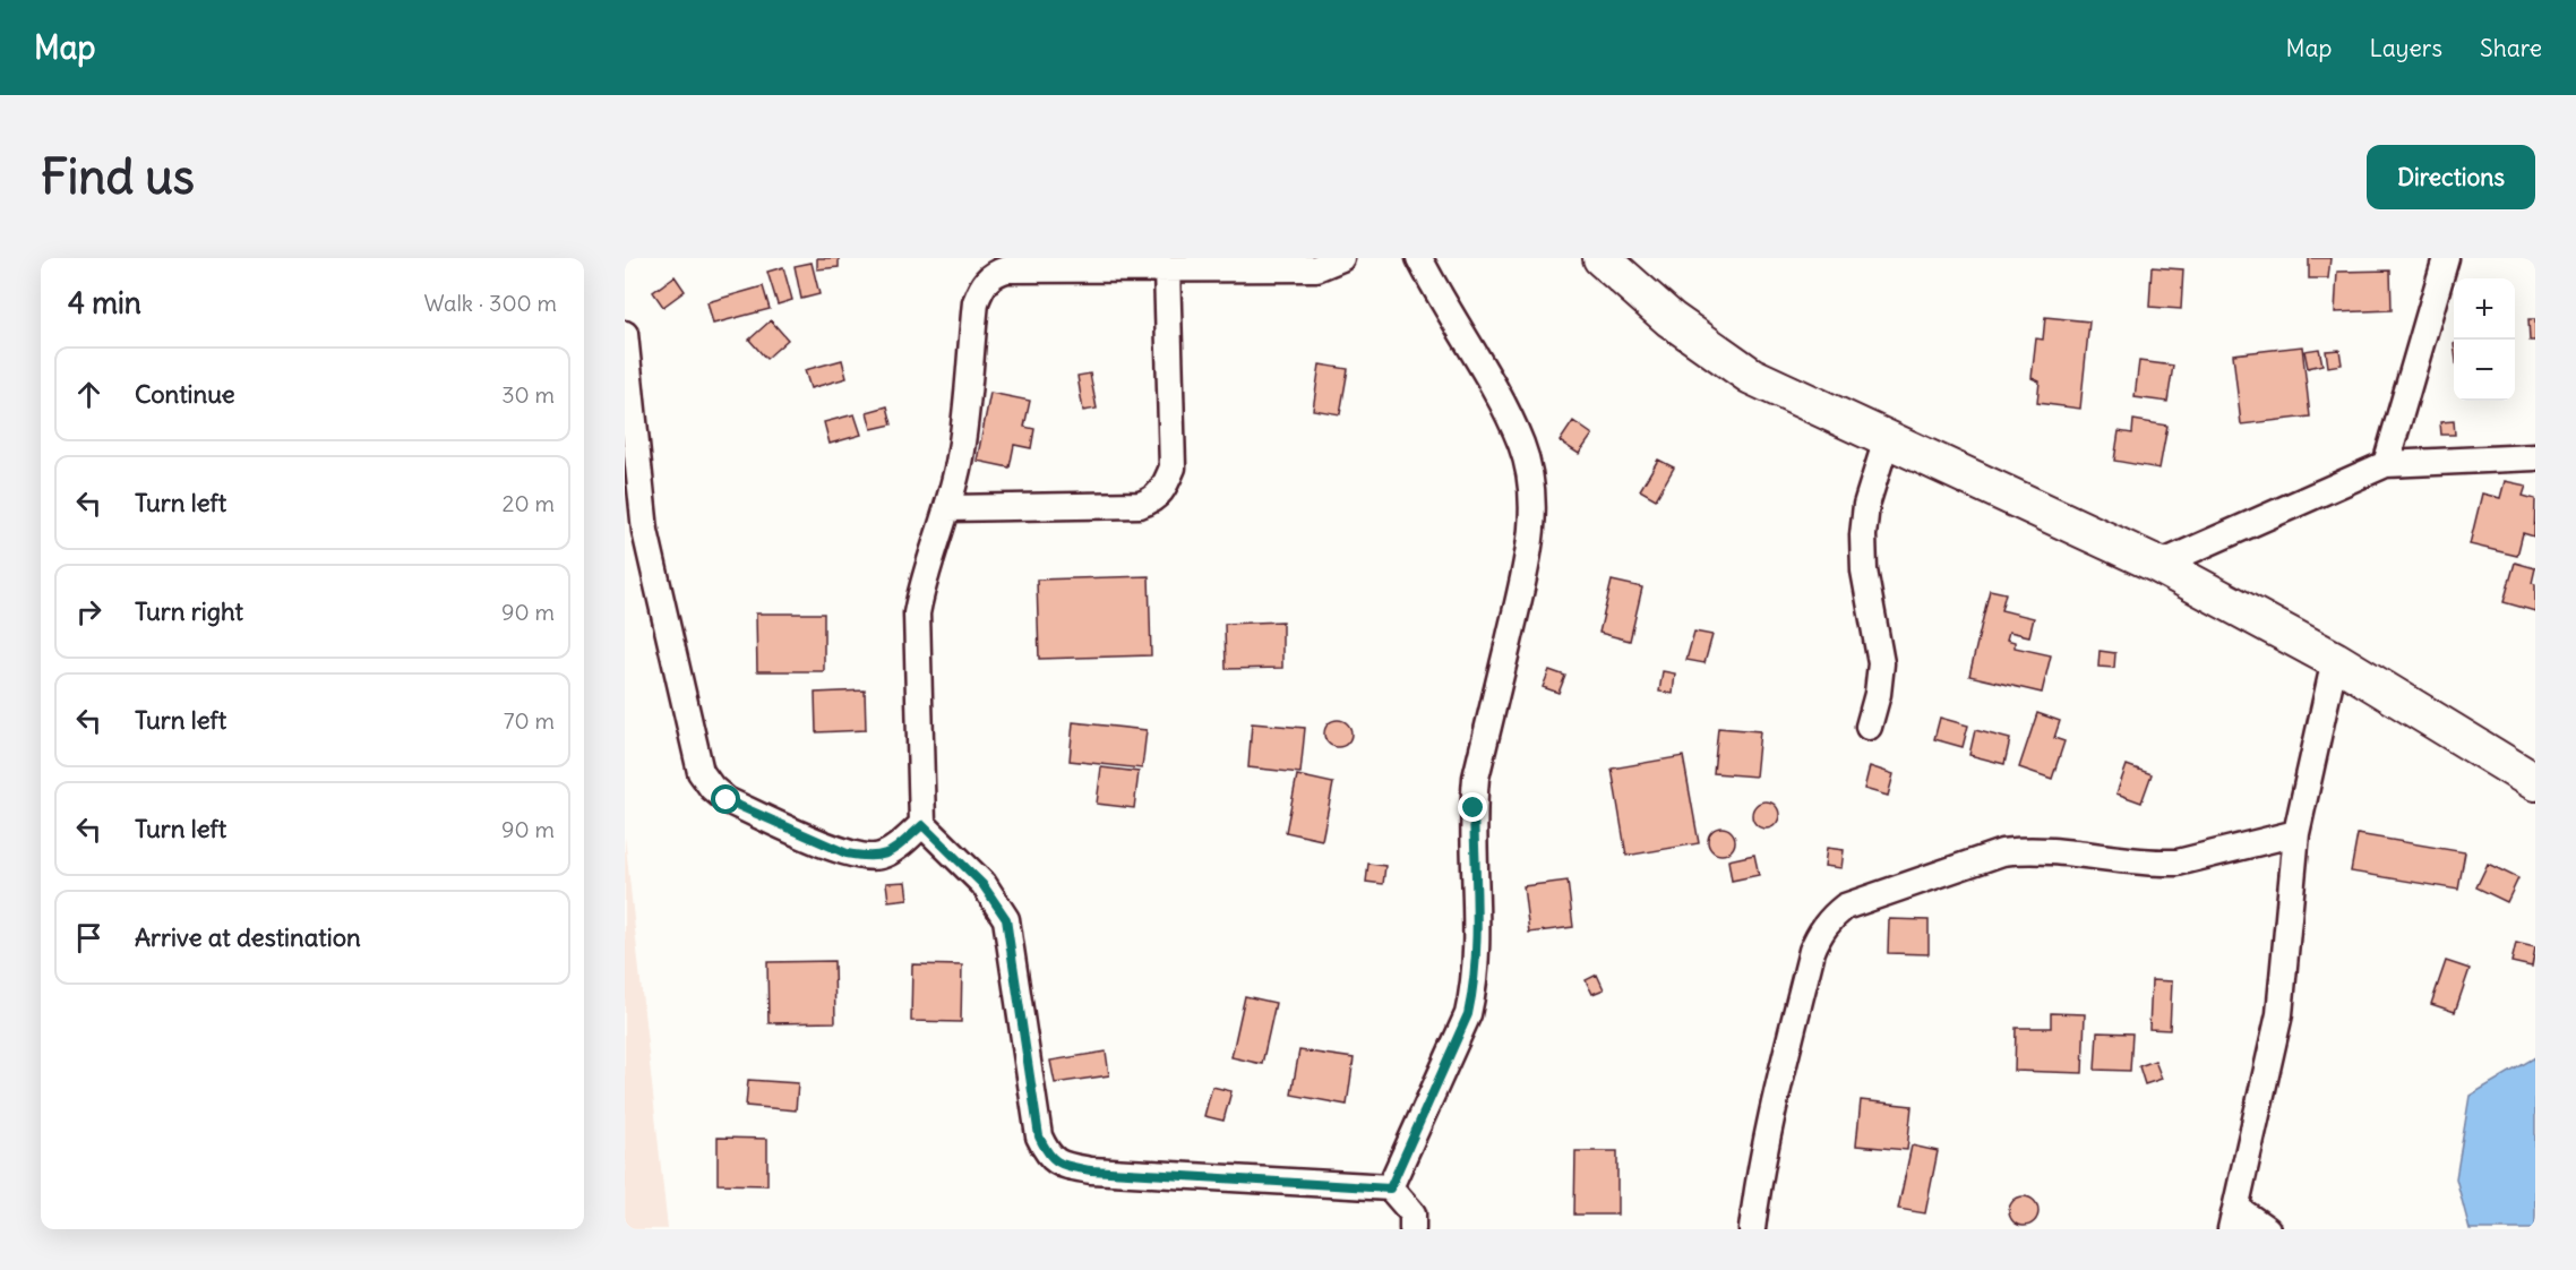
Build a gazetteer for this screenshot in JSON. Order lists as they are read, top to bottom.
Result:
{
  "page": {
    "header": "Map",
    "nav": ["Map", "Layers", "Share"],
    "buttons": "Directions",
    "title": "Find us",
    "heading": ["4 min", "Walk · 300 m"],
    "map_buttons": ["+", "−"],
    "list": [
      ["Continue", "30 m"],
      ["Turn left", "20 m"],
      ["Turn right", "90 m"],
      ["Turn left", "70 m"],
      ["Turn left", "90 m"],
      "Arrive at destination"
    ]
  }
}
